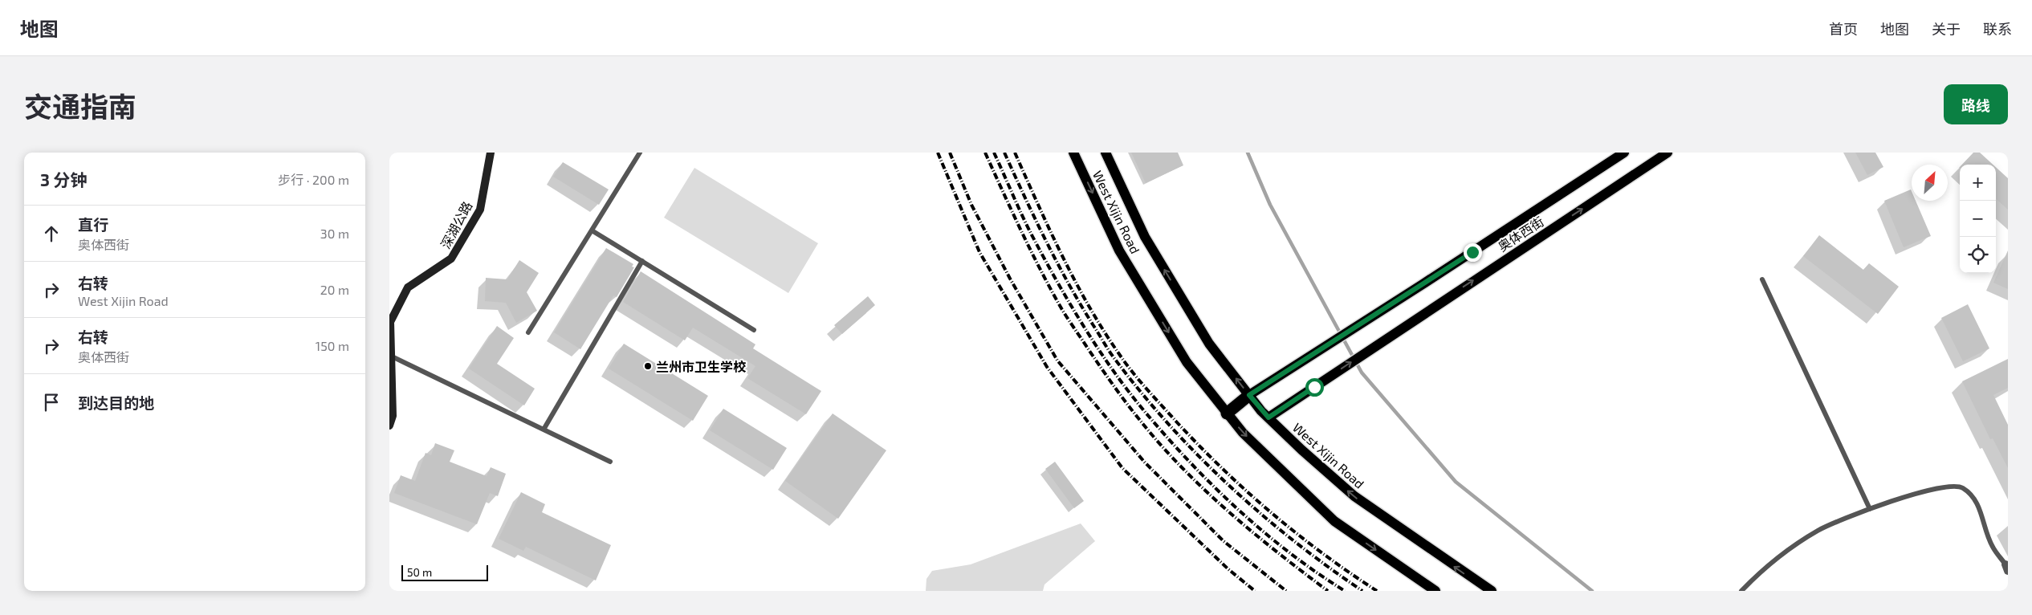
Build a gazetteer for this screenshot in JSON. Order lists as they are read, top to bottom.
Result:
{
  "streets": {
    "main road": ["West Xijin Road", "深湖公路", "奥体西街"]
  },
  "crossings": [
    ["West Xijin Road", "奥体西街"]
  ],
  "places": ["兰州市卫生学校"],
  "scale_bar": "50 m",
  "north": "top right",
  "page": {
    "header": "地图",
    "nav": [
      "首页",
      "地图",
      "关于",
      "联系"
    ],
    "title": "交通指南",
    "buttons": "路线",
    "heading": ["3 分钟", "步行 · 200 m"],
    "map_buttons": ["+", "−"],
    "list": [
      ["直行", "奥体西街", "30 m"],
      ["右转", "West Xijin Road", "20 m"],
      ["右转", "奥体西街", "150 m"],
      "到达目的地"
    ],
    "scale": "50 m"
  }
}
